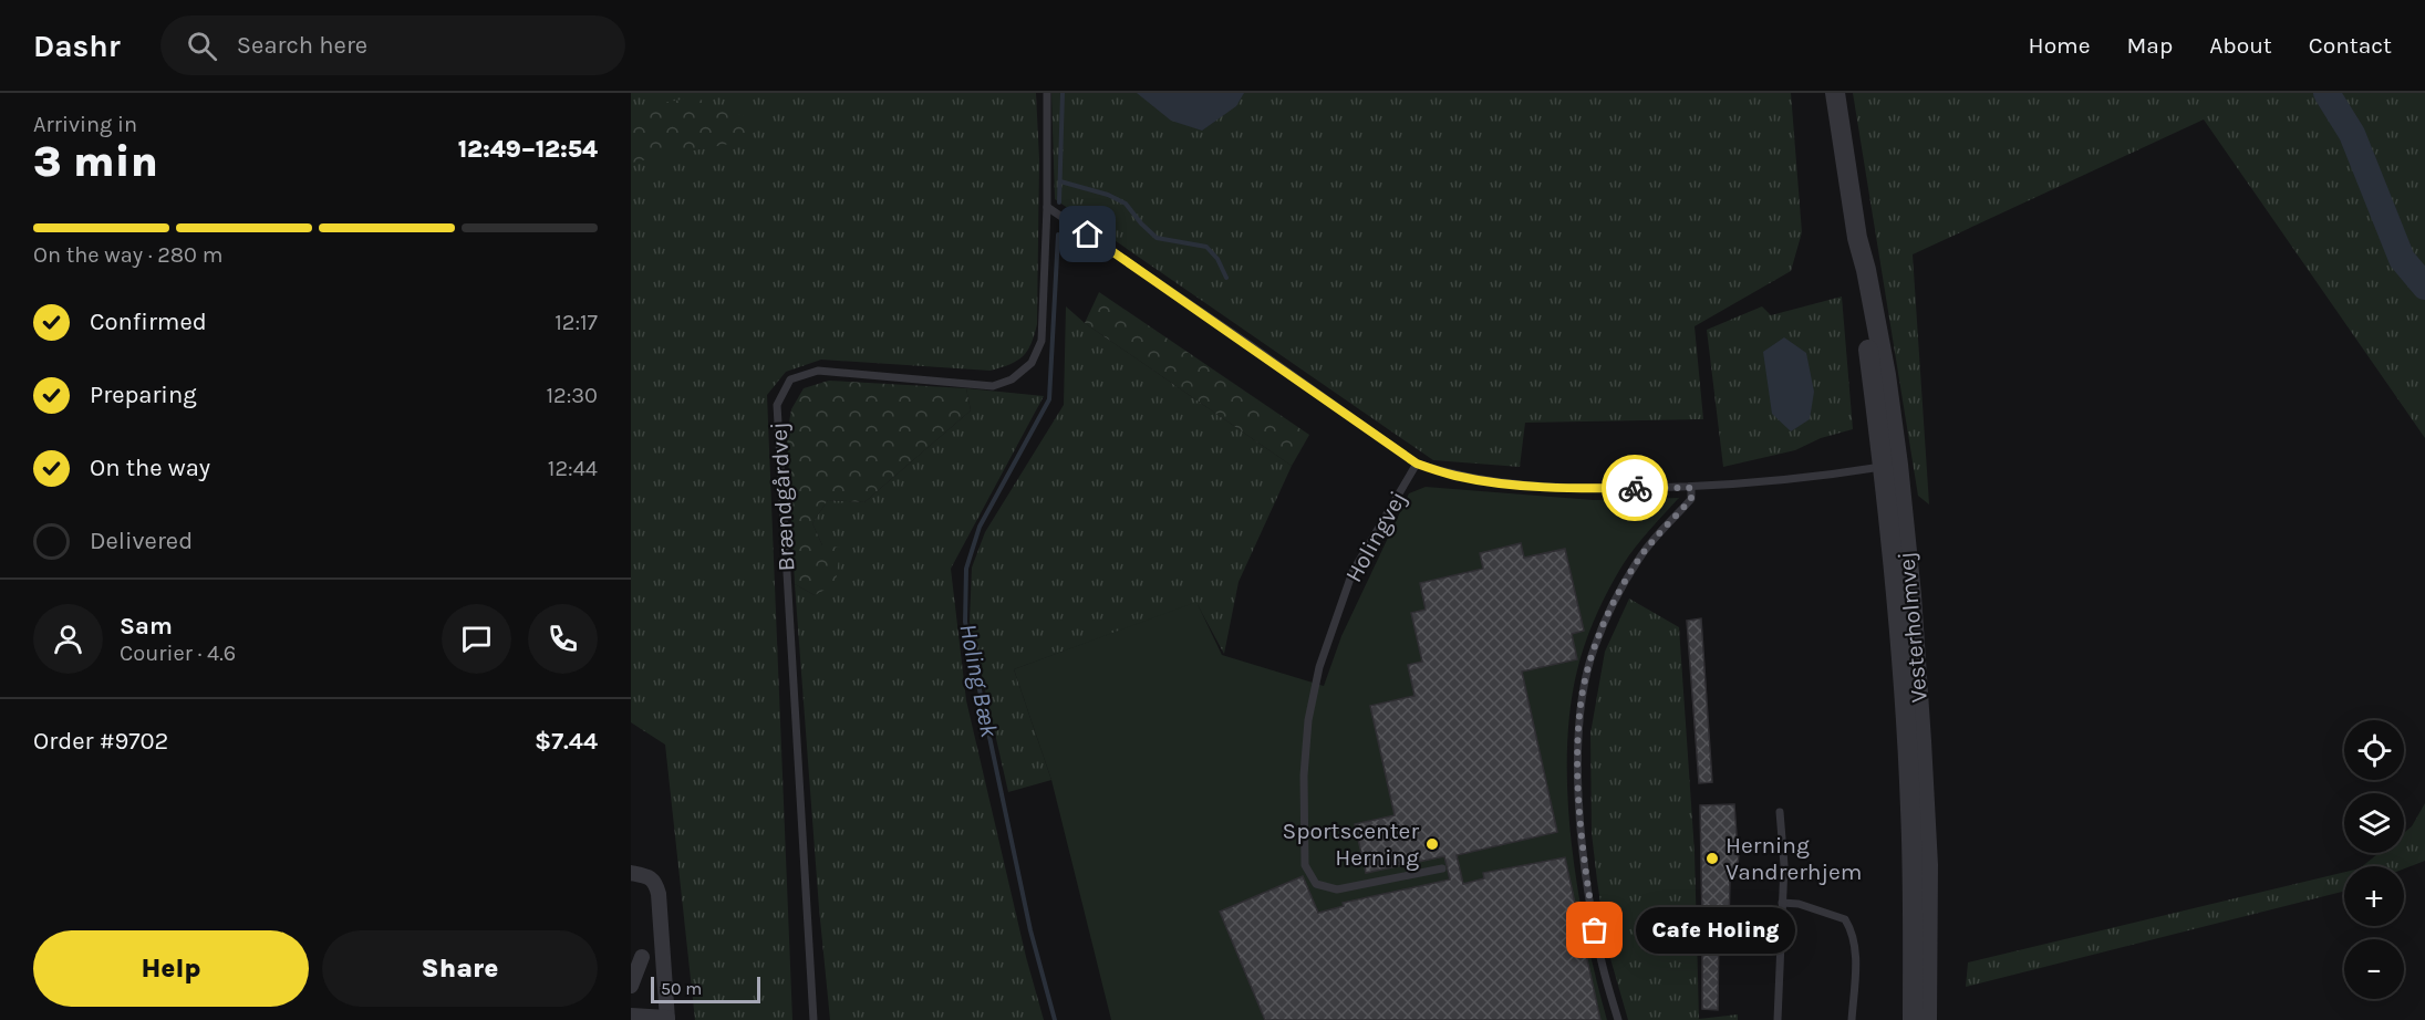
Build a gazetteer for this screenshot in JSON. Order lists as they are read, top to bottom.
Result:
{
  "streets": {
    "street": ["Vesterholmvej"],
    "lane": ["Brændgårdvej", "Holingvej"]
  },
  "crossings": [
    ["Brændgårdvej", "Holingvej"]
  ],
  "water": ["Holing Bæk"],
  "places": ["Sportscenter Herning", "Herning Vandrerhjem", "Cafe Holing"],
  "scale_bar": "50 m",
  "page": {
    "header": "Dashr",
    "search": "Search here",
    "nav": [
      "Home",
      "Map",
      "About",
      "Contact"
    ],
    "heading": ["3 min", "Arriving in", "12:49–12:54"],
    "panel": [
      "Sam",
      "Courier · 4.6",
      "Order #9702",
      "$7.44"
    ],
    "bar": "On the way · 280 m",
    "list": [
      ["Confirmed", "12:17"],
      ["Preparing", "12:30"],
      ["On the way", "12:44"],
      "Delivered"
    ],
    "map_buttons": ["+", "−"],
    "bubble": "Cafe Holing",
    "buttons": ["Help", "Share"],
    "scale": "50 m"
  }
}
